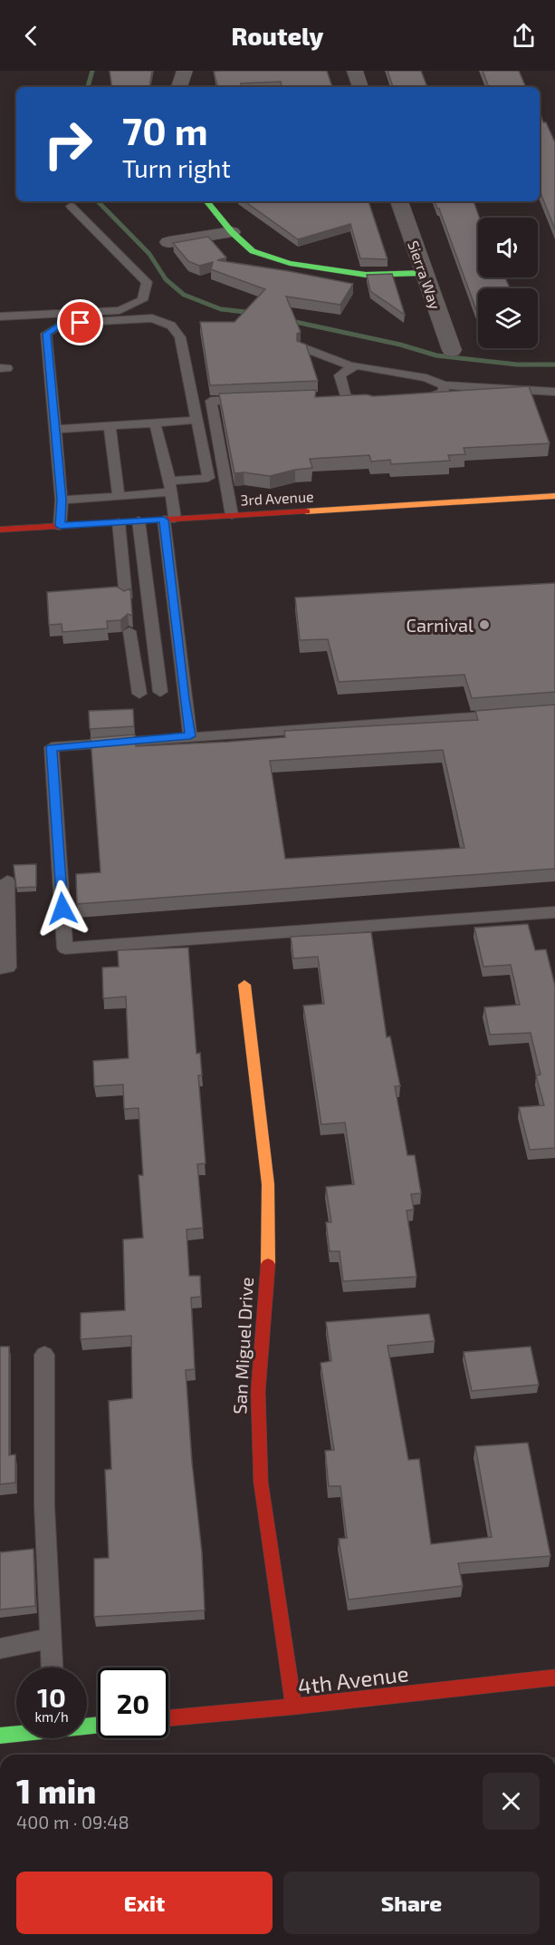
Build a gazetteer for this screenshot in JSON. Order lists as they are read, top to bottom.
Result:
{
  "streets": {
    "street": [
      "Sierra Way",
      "3rd Avenue",
      "San Miguel Drive",
      "4th Avenue"
    ]
  },
  "crossings": [
    ["San Miguel Drive", "4th Avenue"]
  ],
  "places": ["Carnival"],
  "page": {
    "header": "Routely",
    "turn": ["70 m", "Turn right"],
    "speed": "10 km/h",
    "limit": "20",
    "heading": ["1 min", "400 m · 09:48"],
    "buttons": ["Exit", "Share"]
  }
}
